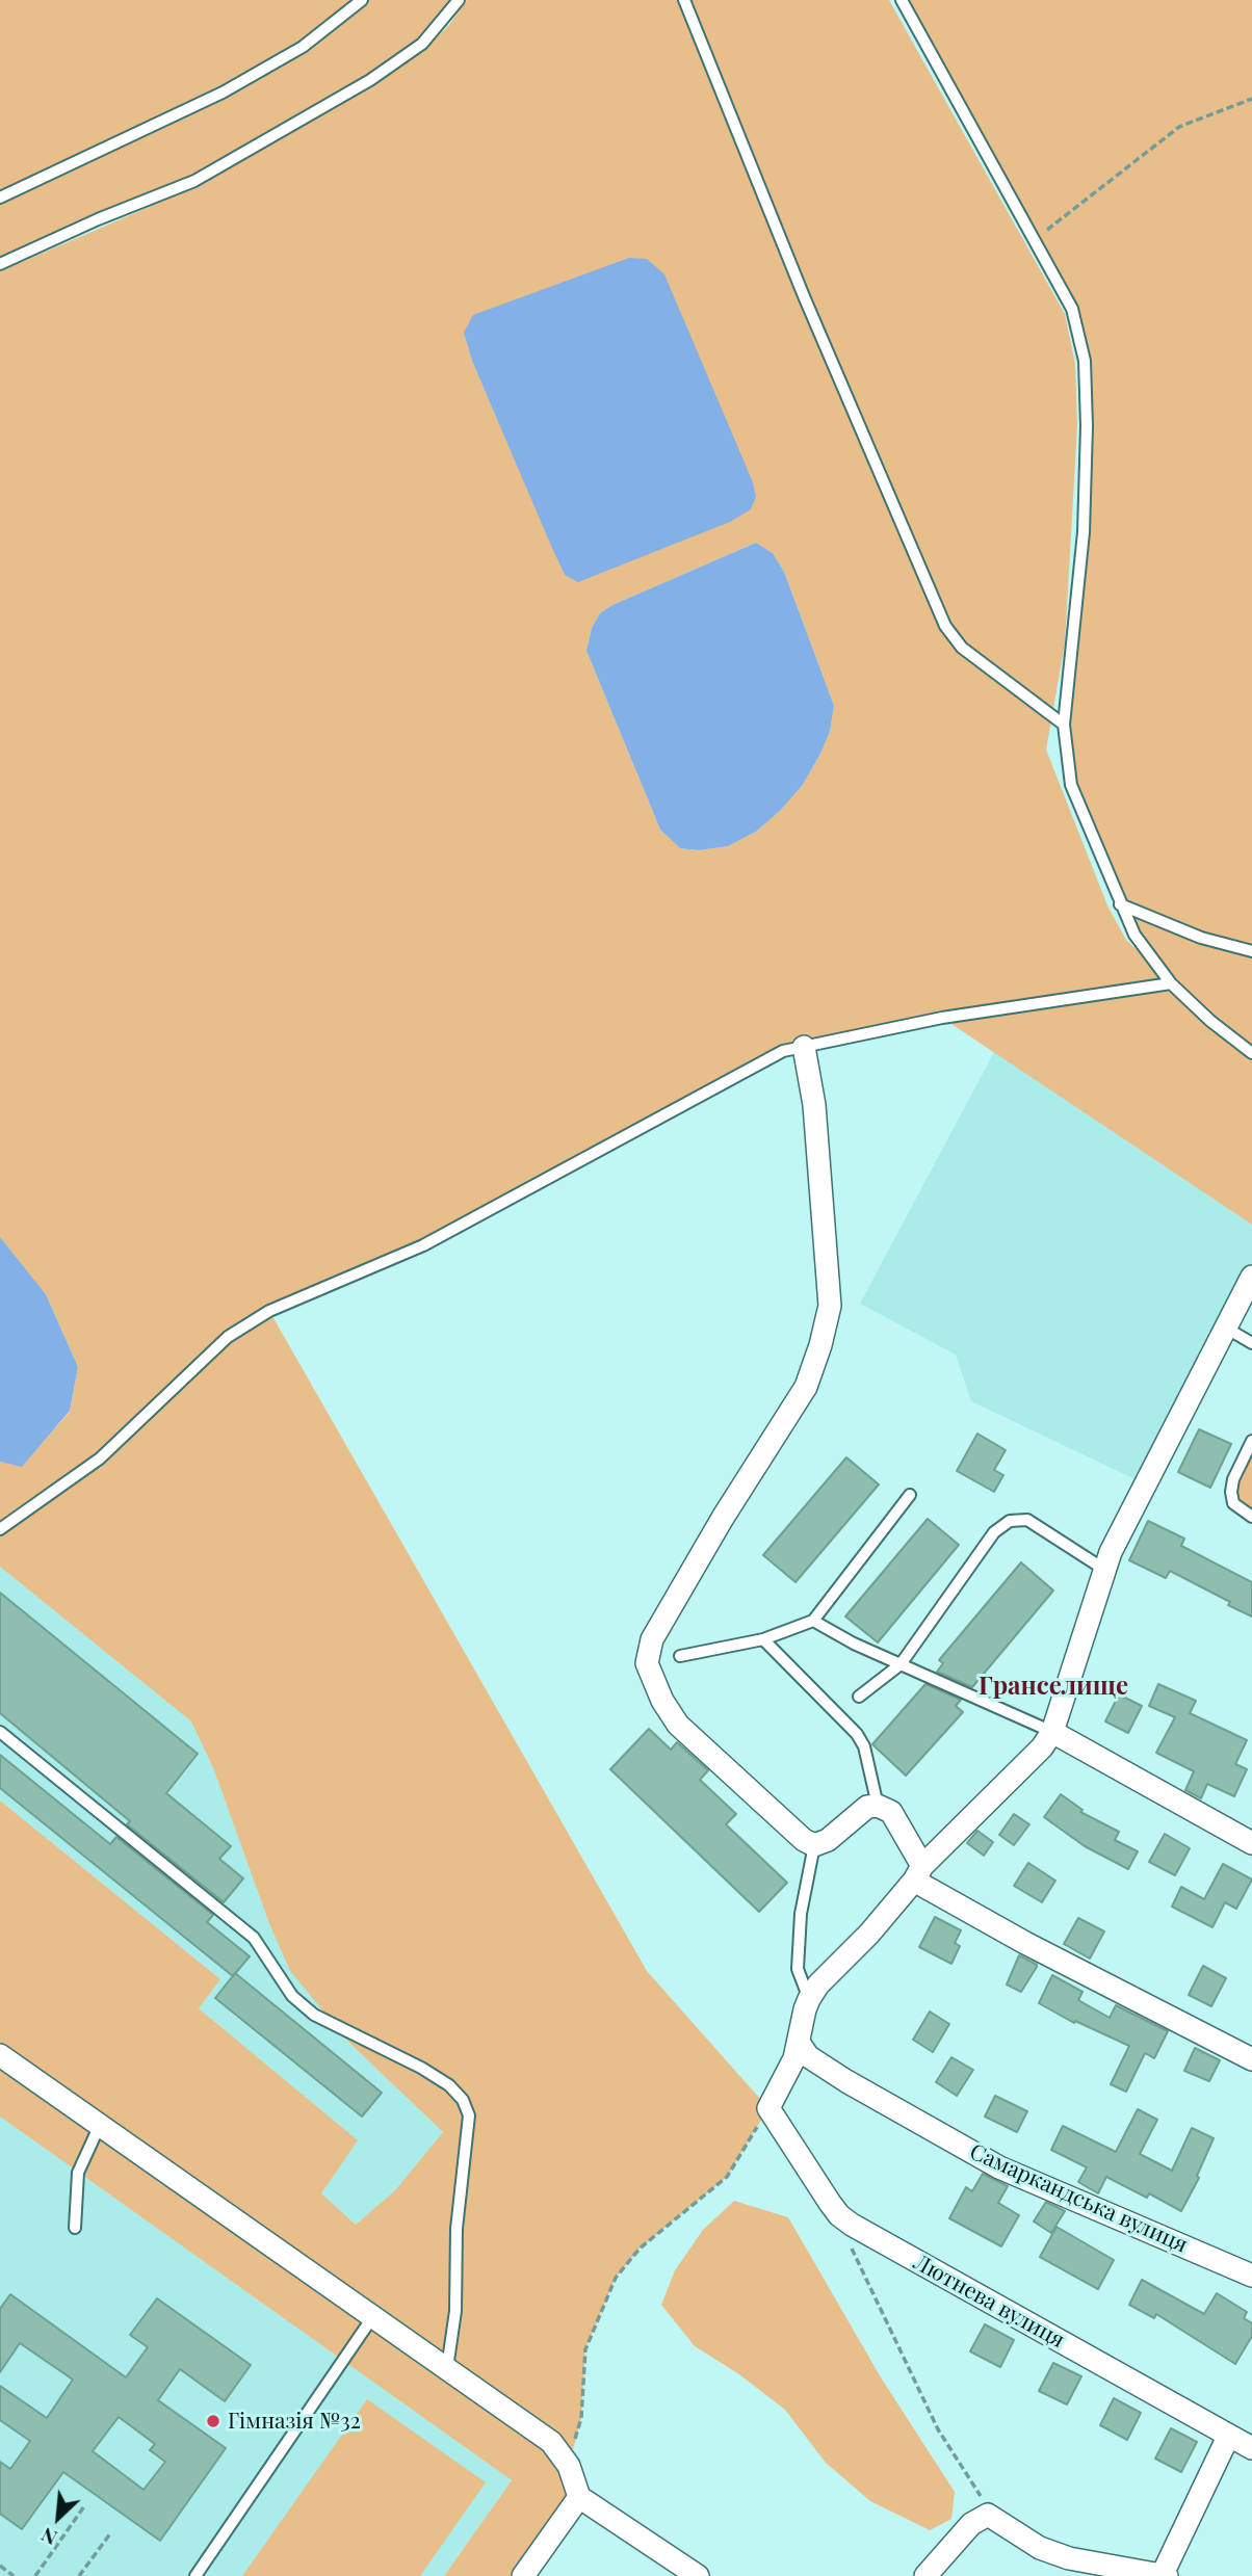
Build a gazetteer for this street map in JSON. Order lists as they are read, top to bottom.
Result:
{
  "streets": {
    "street": ["Самаркандська вулиця", "Лютнева вулиця"]
  },
  "districts": ["Гранселище"],
  "places": ["Гімназія №32"],
  "north": "bottom left"
}
